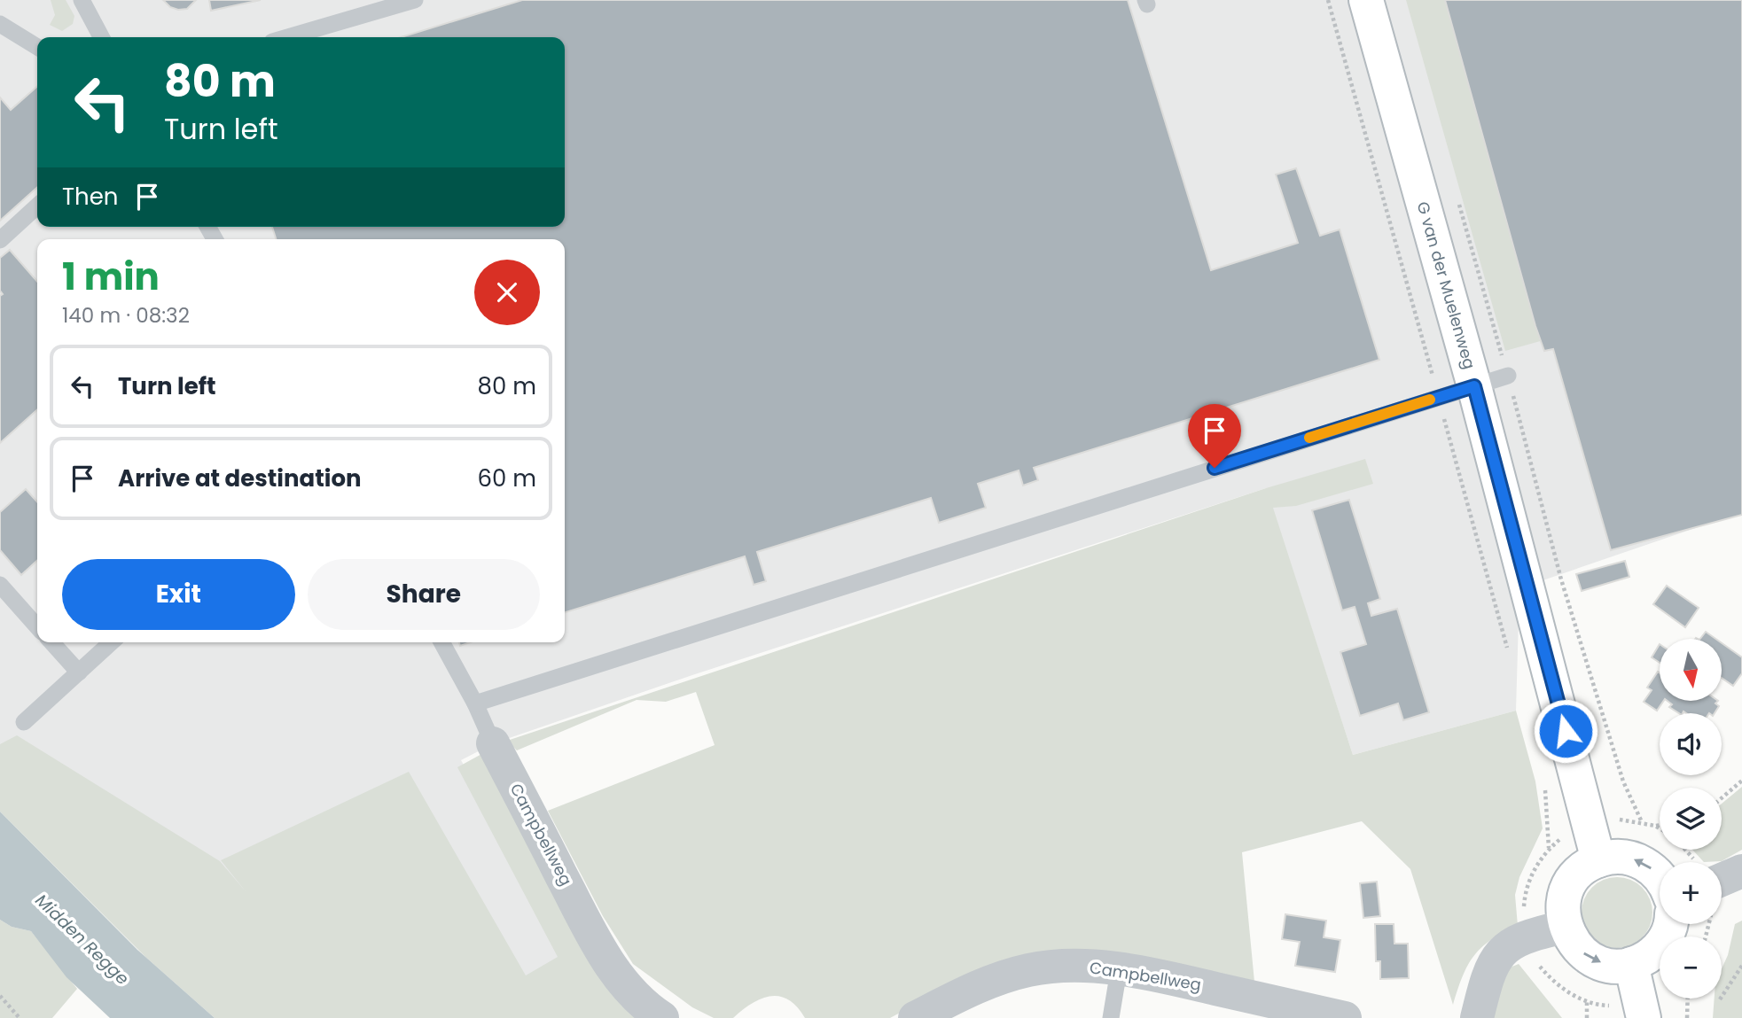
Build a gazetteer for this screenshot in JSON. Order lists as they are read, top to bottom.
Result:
{
  "streets": {
    "street": ["G van der Muelenweg", "Campbellweg"]
  },
  "water": ["Midden Regge"],
  "north": "bottom",
  "page": {
    "turn": ["80 m", "Turn left"],
    "then": "Then",
    "heading": ["1 min", "140 m · 08:32"],
    "list": [
      {
        "name": "Turn left",
        "value": "80 m"
      },
      {
        "name": "Arrive at destination",
        "value": "60 m"
      }
    ],
    "buttons": ["Exit", "Share"],
    "map_buttons": ["+", "−"]
  }
}
